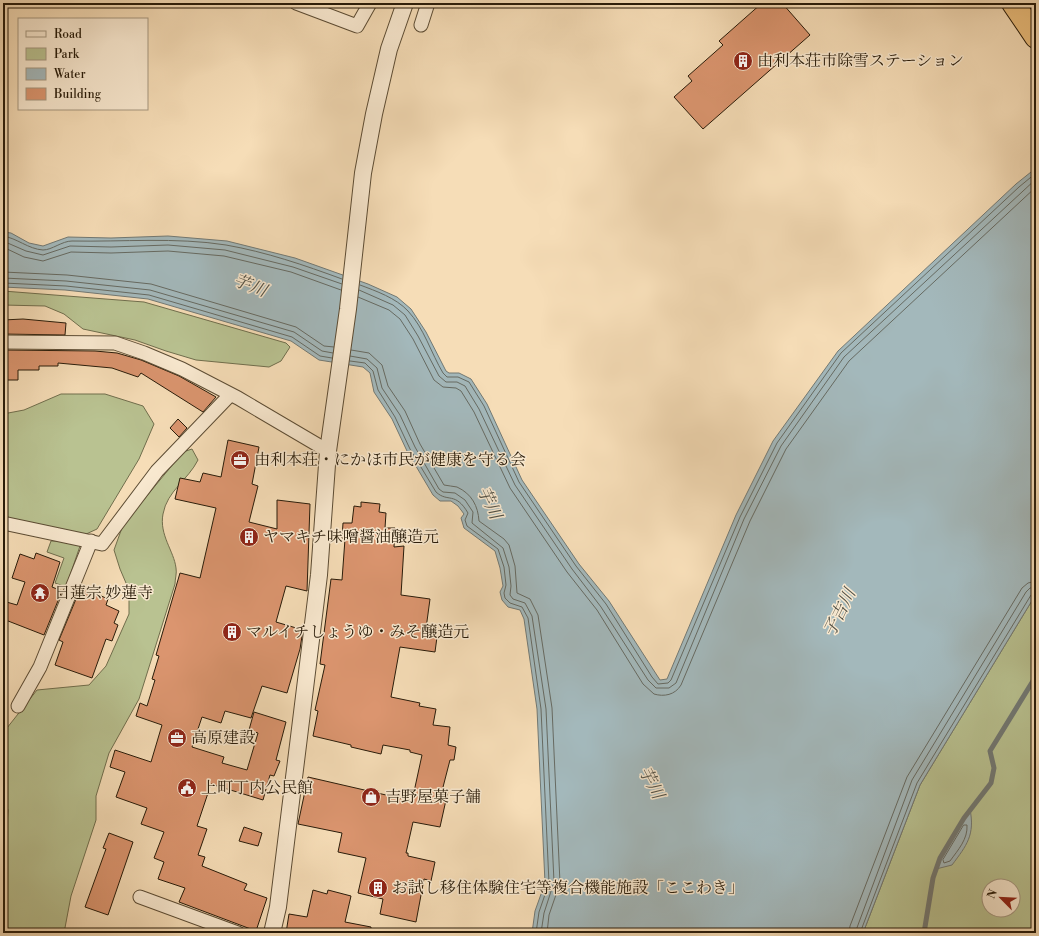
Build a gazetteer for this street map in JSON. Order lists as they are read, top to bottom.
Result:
{
  "water": ["芋川", "子吉川"],
  "places": {
    "building": [
      "由利本荘市除雪ステーション",
      "ヤマキチ味噌醤油醸造元",
      "マルイチしょうゆ・みそ醸造元",
      "お試し移住体験住宅等複合機能施設「ここわき」"
    ],
    "office": ["由利本荘・にかほ市民が健康を守る会", "高原建設"],
    "temple": ["日蓮宗 妙蓮寺"],
    "public building": ["上町丁内公民館"],
    "shop": ["吉野屋菓子舗"]
  },
  "legend": [
    "Road",
    "Park",
    "Water",
    "Building"
  ],
  "north": "top left"
}
